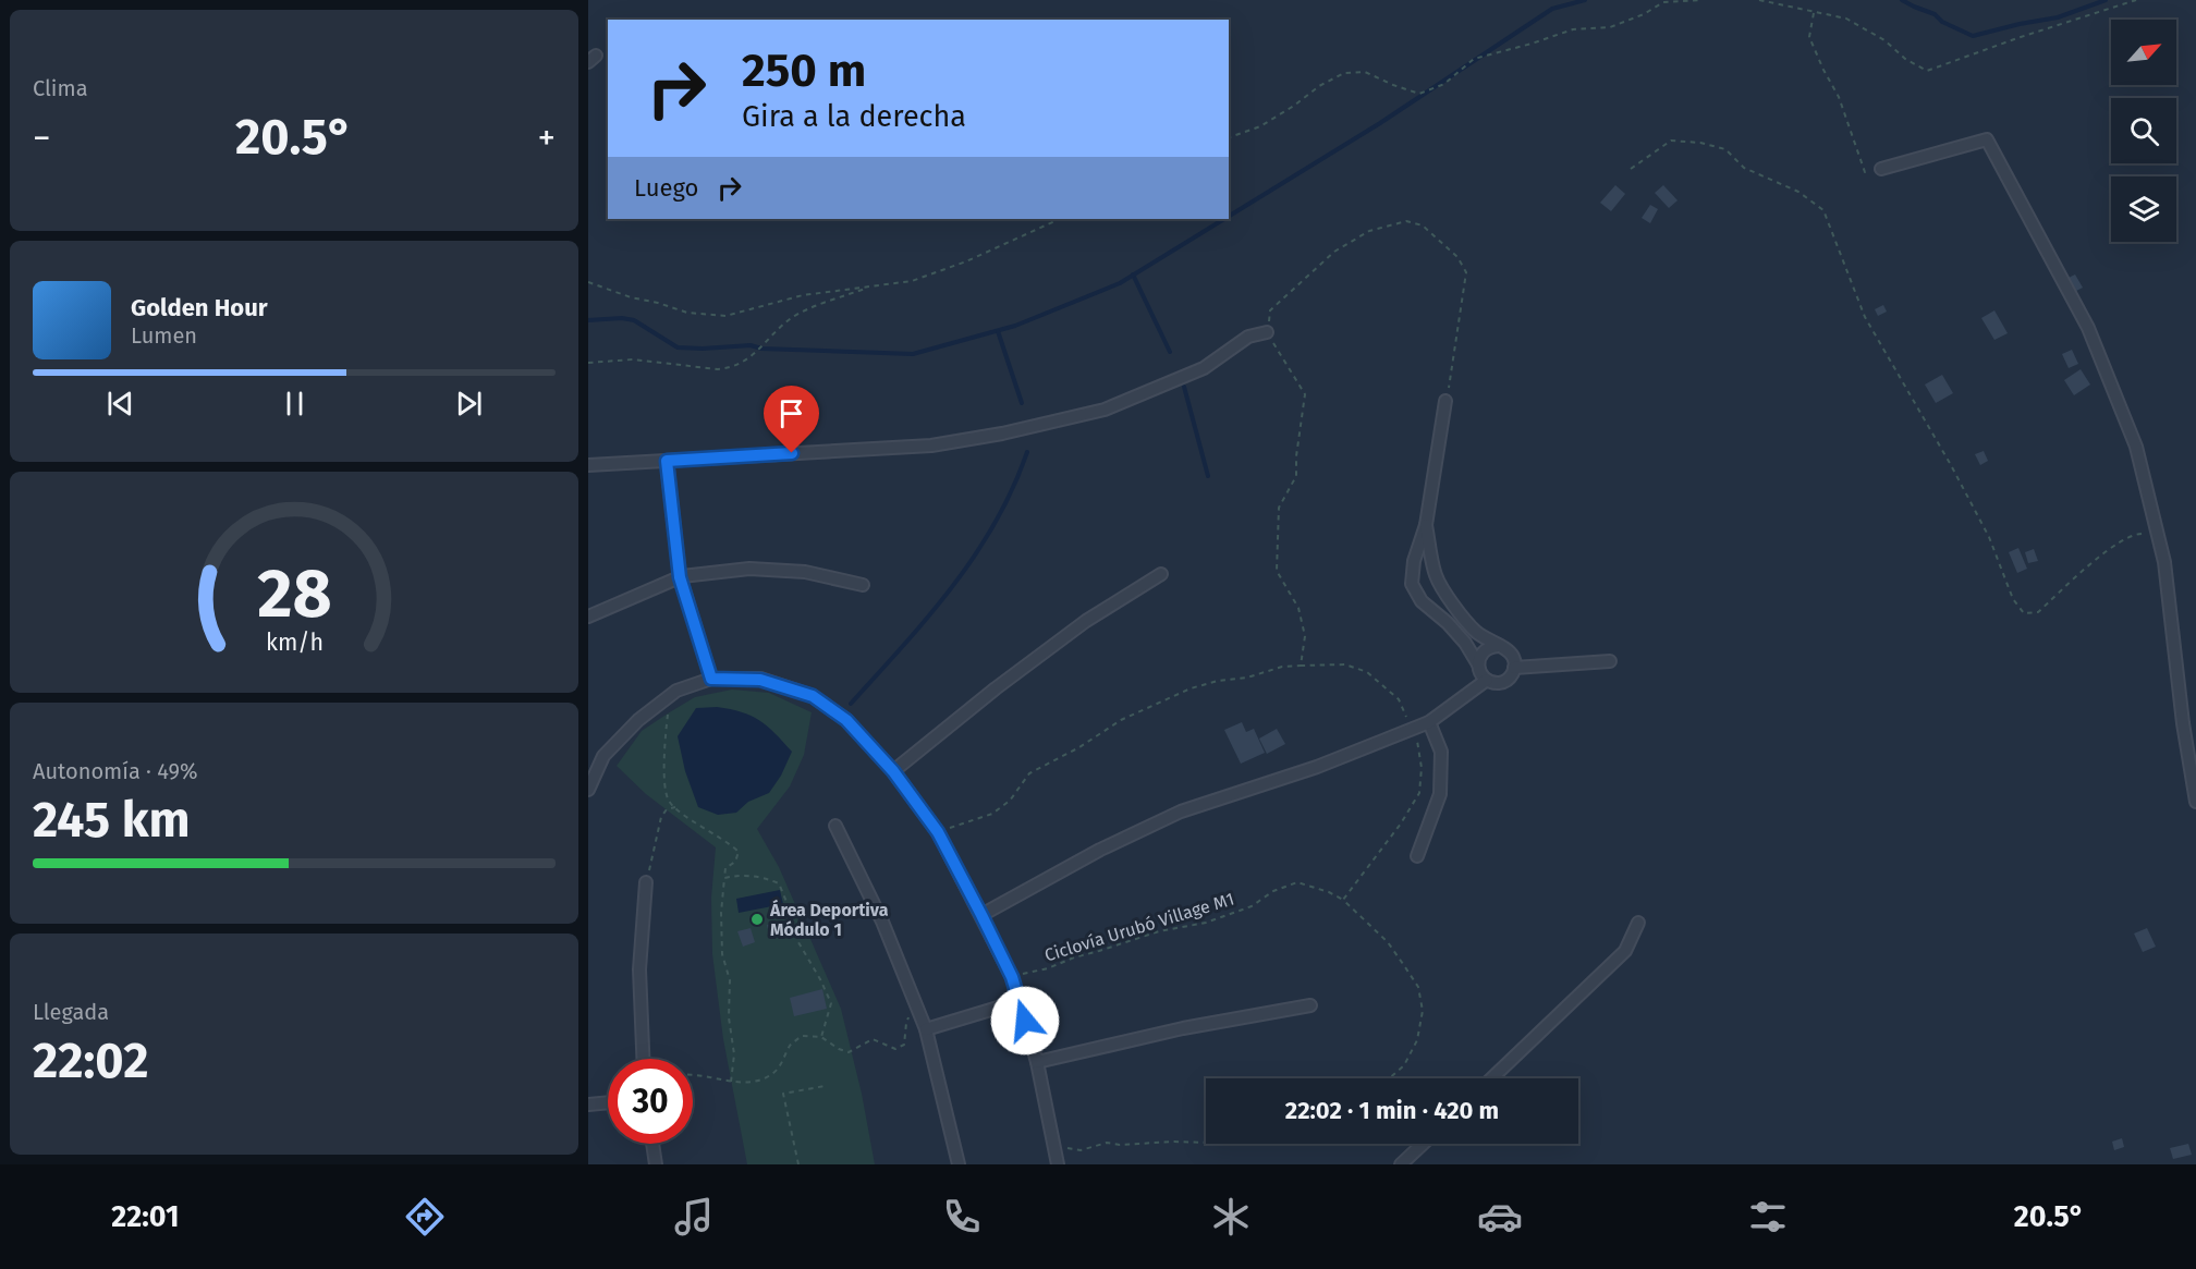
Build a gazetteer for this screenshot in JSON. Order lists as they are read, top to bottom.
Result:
{
  "streets": {
    "path": ["Ciclovía Urubó Village M1"]
  },
  "places": ["Área Deportiva Módulo 1"],
  "north": "top right",
  "page": {
    "tile": [
      "Clima",
      ["Autonomía · 49%", "245 km"],
      ["Llegada", "22:02"]
    ],
    "turn": ["250 m", "Gira a la derecha"],
    "heat": ["−", "20.5°", "+"],
    "then": "Luego",
    "song": ["Golden Hour", "Lumen"],
    "limit": "30",
    "trip": "22:02 · 1 min · 420 m",
    "tabs": ["22:01", "20.5°"],
    "gauge": ["28", "km/h"]
  }
}
